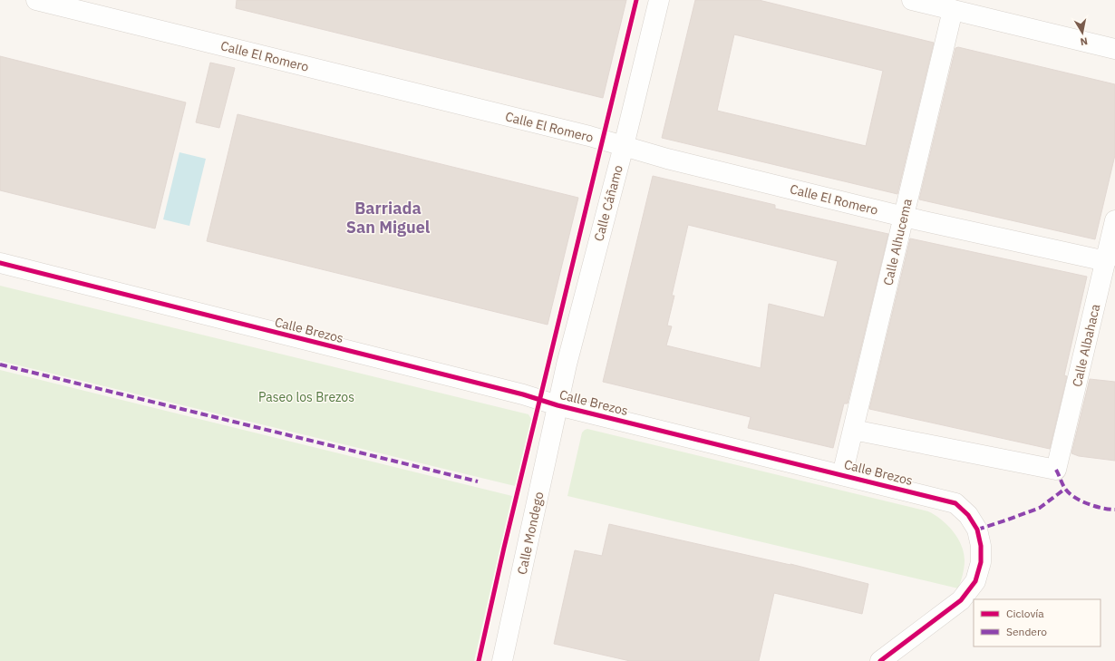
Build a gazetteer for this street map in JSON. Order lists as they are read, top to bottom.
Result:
{
  "streets": {
    "street": [
      "Calle El Romero",
      "Calle Cáñamo",
      "Calle Alhucema",
      "Calle Brezos",
      "Calle Albahaca",
      "Calle Mondego"
    ]
  },
  "crossings": [
    ["Calle El Romero", "Calle Cáñamo"],
    ["Calle El Romero", "Calle Alhucema"],
    ["Calle El Romero", "Calle Albahaca"],
    ["Calle Cáñamo", "Calle Brezos"],
    ["Calle Cáñamo", "Calle Mondego"],
    ["Calle Alhucema", "Calle Brezos"],
    ["Calle Alhucema", "Calle Albahaca"],
    ["Calle Brezos", "Calle Mondego"]
  ],
  "districts": ["Barriada San Miguel"],
  "parks": ["Paseo los Brezos"],
  "legend": ["Ciclovía", "Sendero"],
  "north": "bottom"
}
